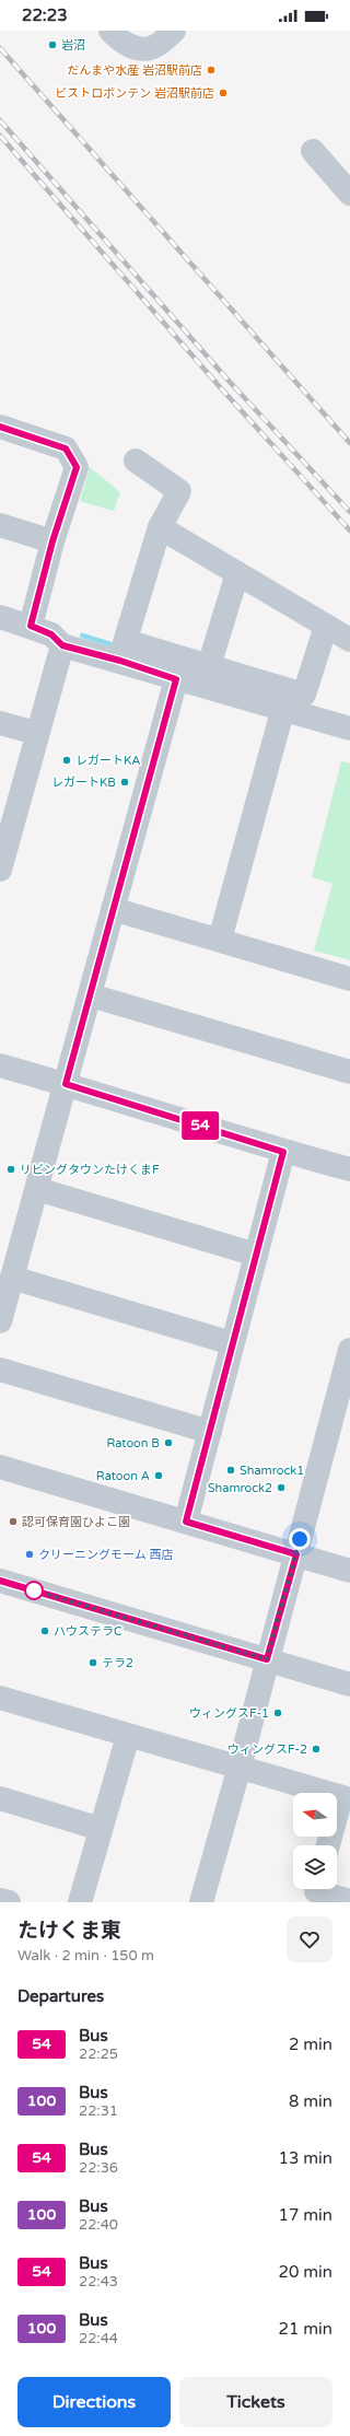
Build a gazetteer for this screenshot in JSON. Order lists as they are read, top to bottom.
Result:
{
  "places": [
    "岩沼",
    "だんまや水産 岩沼駅前店",
    "ビストロボンテン 岩沼駅前店",
    "レガートKA",
    "レガートKB",
    "リビングタウンたけくまF",
    "Ratoon B",
    "Shamrock1",
    "Ratoon A",
    "Shamrock2",
    "認可保育園ひよこ園",
    "クリーニングモーム 西店",
    "ハウステラC",
    "テラ2",
    "ウィングスF-1",
    "ウィングスF-2"
  ],
  "lines": ["bus line 54"],
  "north": "left",
  "page": {
    "status": "22:23",
    "on_map": "54",
    "heading": [
      ["たけくま東", "Walk · 2 min · 150 m"],
      "Departures"
    ],
    "list": [
      {
        "mark": "54",
        "name": "Bus",
        "note": "22:25",
        "value": "2 min"
      },
      {
        "mark": "100",
        "name": "Bus",
        "note": "22:31",
        "value": "8 min"
      },
      {
        "mark": "54",
        "name": "Bus",
        "note": "22:36",
        "value": "13 min"
      },
      {
        "mark": "100",
        "name": "Bus",
        "note": "22:40",
        "value": "17 min"
      },
      {
        "mark": "54",
        "name": "Bus",
        "note": "22:43",
        "value": "20 min"
      },
      {
        "mark": "100",
        "name": "Bus",
        "note": "22:44",
        "value": "21 min"
      }
    ],
    "buttons": ["Directions", "Tickets"]
  }
}
